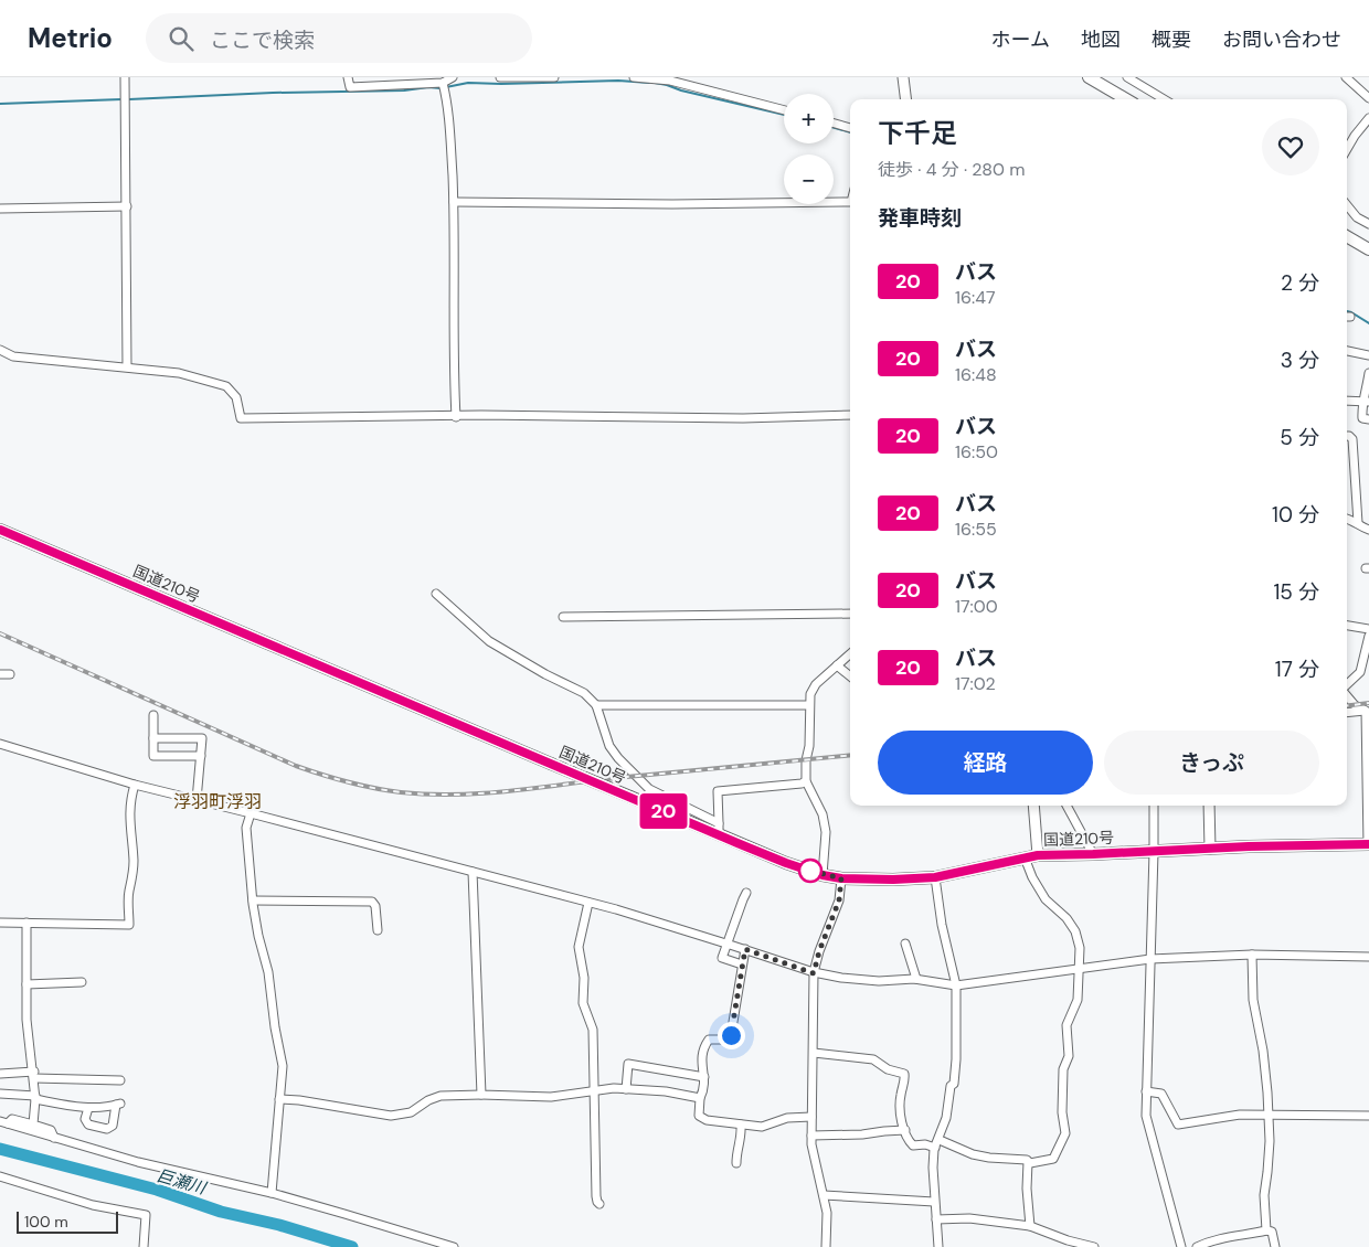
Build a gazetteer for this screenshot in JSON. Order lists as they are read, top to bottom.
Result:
{
  "streets": {
    "highway": ["国道210号"]
  },
  "districts": ["浮羽町浮羽"],
  "water": ["巨瀬川"],
  "lines": ["bus line 20"],
  "scale_bar": "100 m",
  "page": {
    "header": "Metrio",
    "search": "ここで検索",
    "nav": [
      "ホーム",
      "地図",
      "概要",
      "お問い合わせ"
    ],
    "on_map": "20",
    "map_buttons": ["+", "−"],
    "heading": [
      ["下千足", "徒歩 · 4 分 · 280 m"],
      "発車時刻"
    ],
    "list": [
      {
        "mark": "20",
        "name": "バス",
        "note": "16:47",
        "value": "2 分"
      },
      {
        "mark": "20",
        "name": "バス",
        "note": "16:48",
        "value": "3 分"
      },
      {
        "mark": "20",
        "name": "バス",
        "note": "16:50",
        "value": "5 分"
      },
      {
        "mark": "20",
        "name": "バス",
        "note": "16:55",
        "value": "10 分"
      },
      {
        "mark": "20",
        "name": "バス",
        "note": "17:00",
        "value": "15 分"
      },
      {
        "mark": "20",
        "name": "バス",
        "note": "17:02",
        "value": "17 分"
      }
    ],
    "buttons": ["経路", "きっぷ"],
    "scale": "100 m"
  }
}
